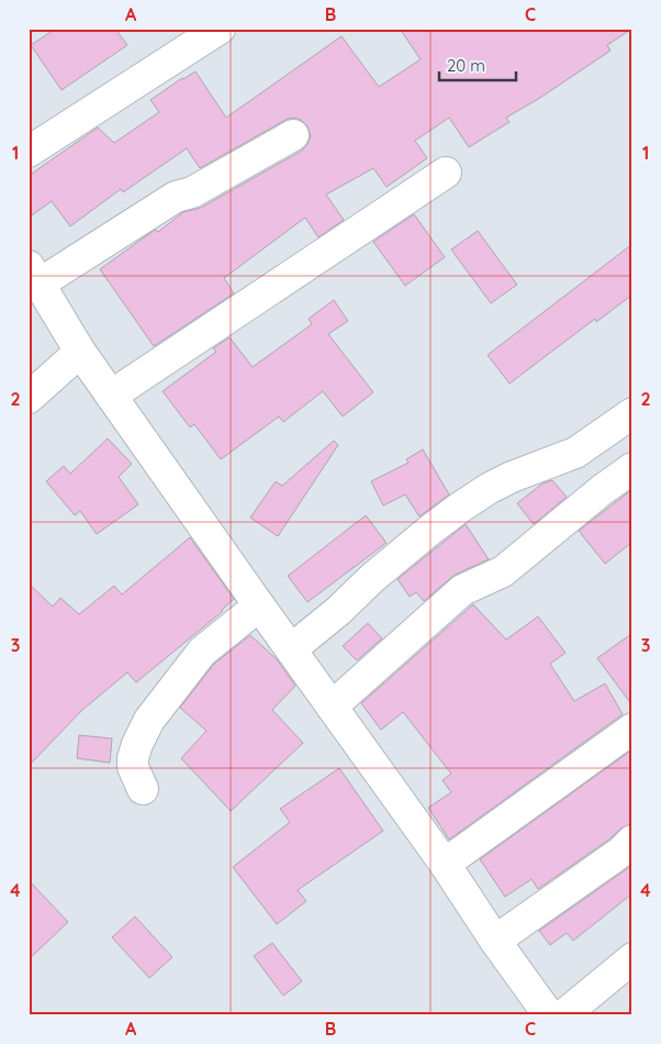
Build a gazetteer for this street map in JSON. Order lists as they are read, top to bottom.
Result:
{
  "scale_bar": "20 m",
  "grid": {
    "columns": ["A", "B", "C"],
    "rows": [
      "1",
      "2",
      "3",
      "4"
    ]
  }
}
